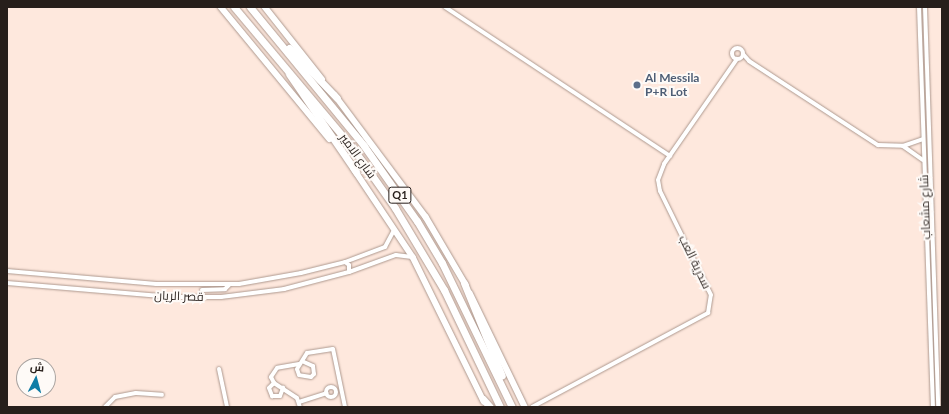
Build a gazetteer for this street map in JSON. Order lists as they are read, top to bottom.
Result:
{
  "streets": {
    "highway": ["شارع الامير", "Q1"],
    "street": ["شارع مشعاب", "سدرية العب", "قصر الريان"]
  },
  "crossings": [
    ["شارع الامير", "سدرية العب"],
    ["شارع الامير", "قصر الريان"]
  ],
  "places": ["Al Messila P+R Lot"],
  "north": "top"
}
